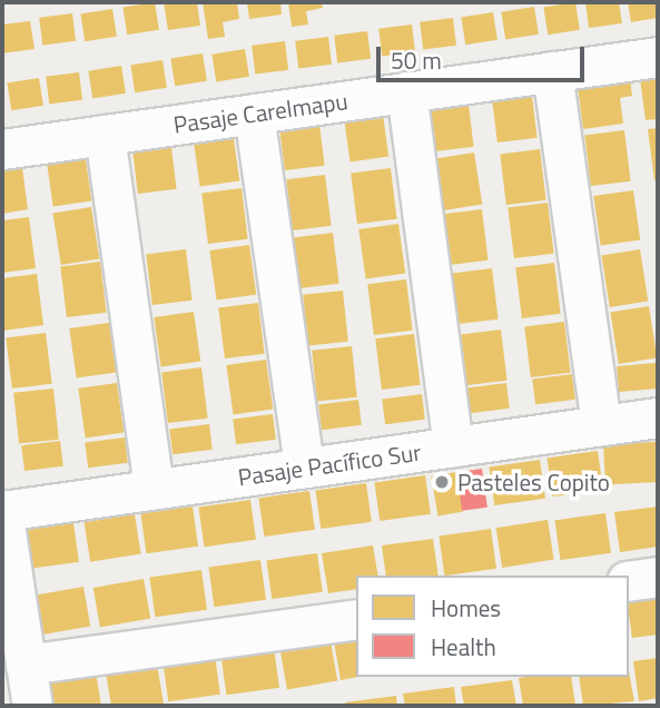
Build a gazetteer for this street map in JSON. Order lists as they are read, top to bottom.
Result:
{
  "streets": {
    "street": ["Pasaje Carelmapu", "Pasaje Pacífico Sur"]
  },
  "places": ["Pasteles Copito"],
  "legend": ["Homes", "Health"],
  "scale_bar": "50 m"
}
